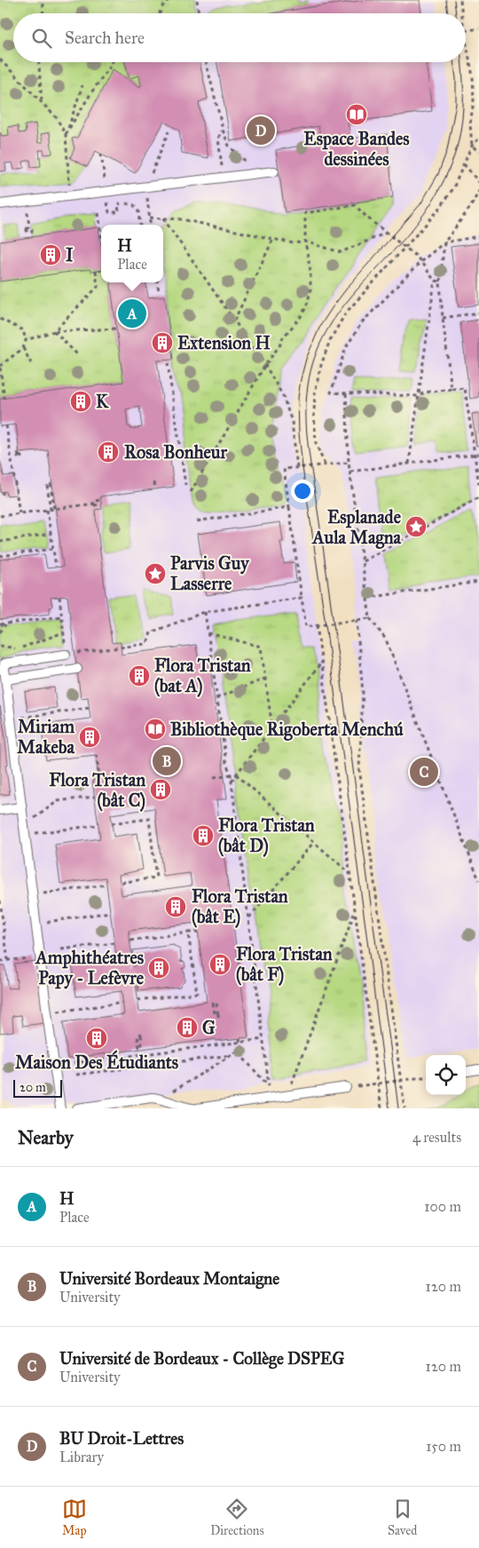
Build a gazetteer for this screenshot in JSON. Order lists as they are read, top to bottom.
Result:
{
  "places": {
    "library": ["Espace Bandes dessinées", "Bibliothèque Rigoberta Menchú"],
    "building": [
      "I",
      "Extension H",
      "K",
      "Rosa Bonheur",
      "Flora Tristan (bat A)",
      "Miriam Makeba",
      "Flora Tristan (bât C)",
      "Flora Tristan (bât D)",
      "Flora Tristan (bât E)",
      "Flora Tristan (bât F)",
      "Amphithéatres Papy - Lefèvre",
      "G",
      "Maison Des Étudiants"
    ],
    "place": ["Esplanade Aula Magna", "Parvis Guy Lasserre"]
  },
  "scale_bar": "20 m",
  "page": {
    "search": "Search here",
    "pins": [
      "D",
      "A",
      "B",
      "C"
    ],
    "popup": ["H", "Place"],
    "scale": "20 m",
    "heading": ["Nearby", "4 results"],
    "list": [
      {
        "mark": "A",
        "name": "H",
        "note": "Place",
        "value": "100 m"
      },
      {
        "mark": "B",
        "name": "Université Bordeaux Montaigne",
        "note": "University",
        "value": "120 m"
      },
      {
        "mark": "C",
        "name": "Université de Bordeaux - Collège DSPEG",
        "note": "University",
        "value": "120 m"
      },
      {
        "mark": "D",
        "name": "BU Droit-Lettres",
        "note": "Library",
        "value": "150 m"
      }
    ],
    "nav": ["Map", "Directions", "Saved"]
  }
}
